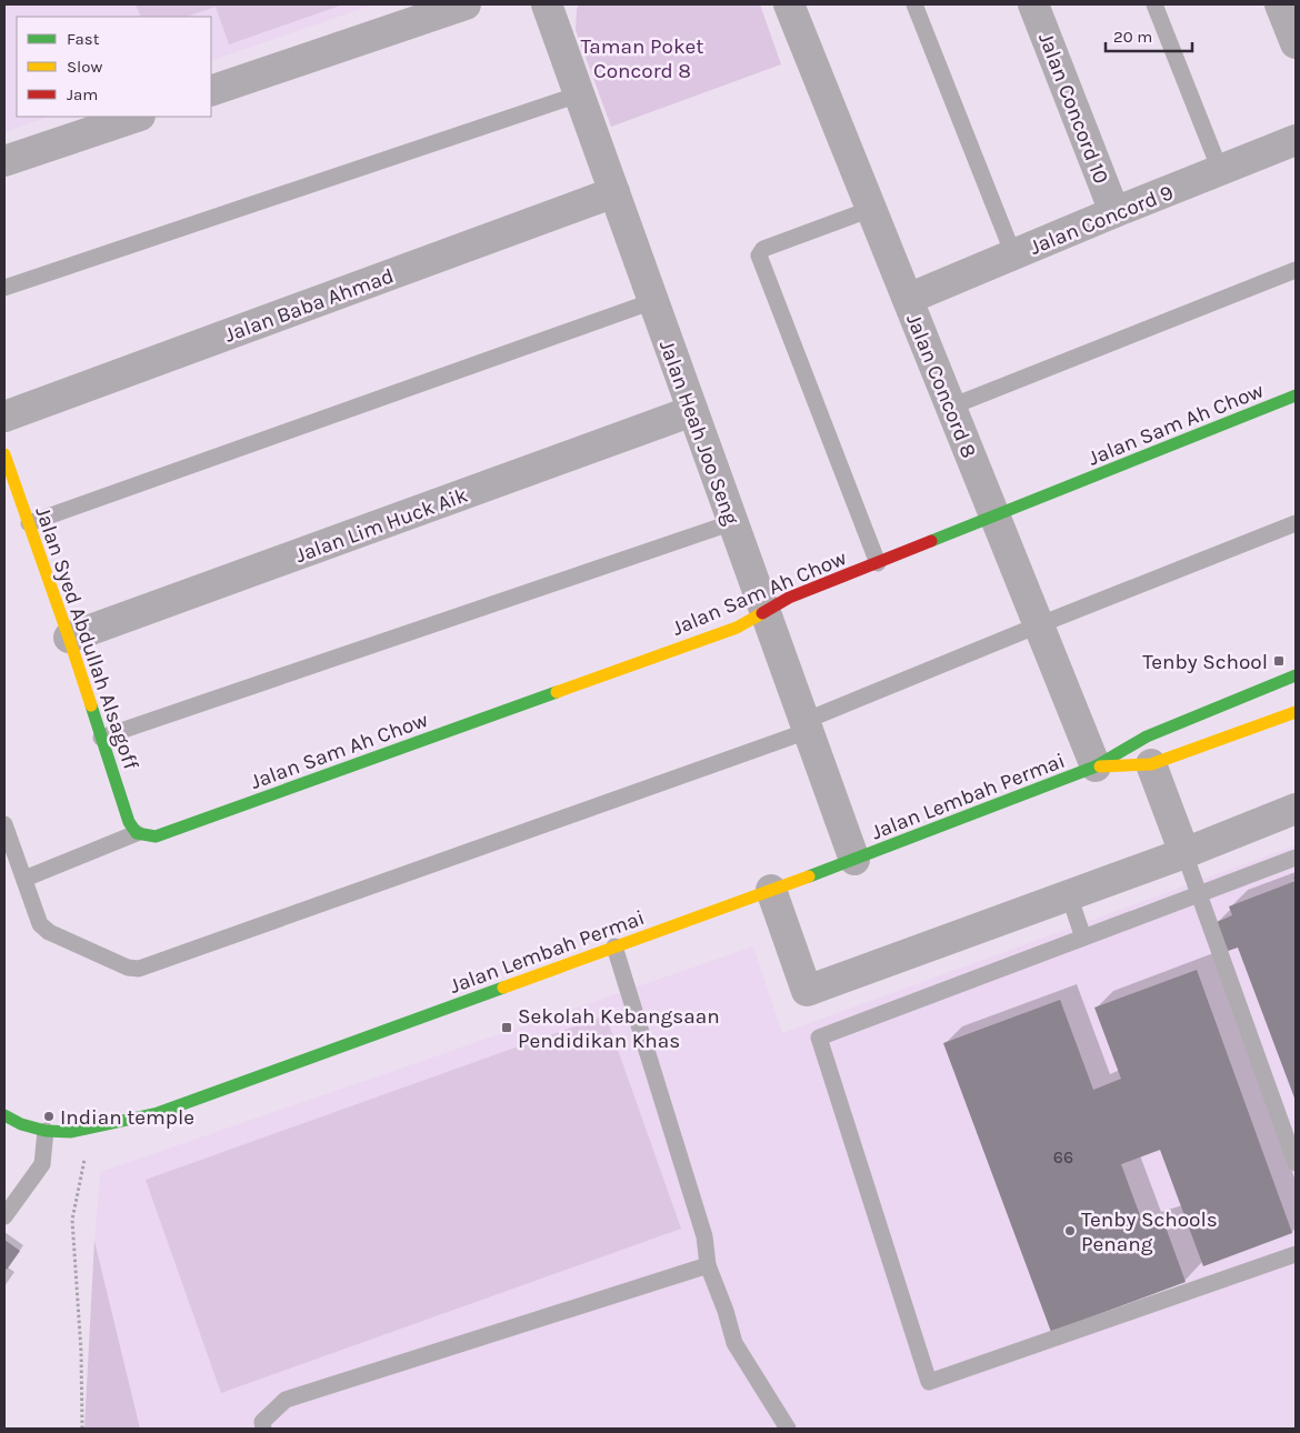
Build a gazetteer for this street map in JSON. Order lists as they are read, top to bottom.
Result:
{
  "streets": {
    "street": [
      "Jalan Concord 10",
      "Jalan Concord 9",
      "Jalan Baba Ahmad",
      "Jalan Concord 8",
      "Jalan Sam Ah Chow",
      "Jalan Heah Joo Seng",
      "Jalan Lim Huck Aik",
      "Jalan Syed Abdullah Alsagoff",
      "Jalan Lembah Permai"
    ]
  },
  "crossings": [
    ["Jalan Concord 10", "Jalan Concord 9"],
    ["Jalan Concord 9", "Jalan Concord 8"],
    ["Jalan Baba Ahmad", "Jalan Heah Joo Seng"],
    ["Jalan Concord 8", "Jalan Sam Ah Chow"],
    ["Jalan Concord 8", "Jalan Lembah Permai"],
    ["Jalan Sam Ah Chow", "Jalan Heah Joo Seng"],
    ["Jalan Sam Ah Chow", "Jalan Syed Abdullah Alsagoff"],
    ["Jalan Heah Joo Seng", "Jalan Lim Huck Aik"],
    ["Jalan Heah Joo Seng", "Jalan Lembah Permai"],
    ["Jalan Lim Huck Aik", "Jalan Syed Abdullah Alsagoff"]
  ],
  "parks": ["Taman Poket Concord 8"],
  "places": {
    "transit": ["Tenby School", "Sekolah Kebangsaan Pendidikan Khas"],
    "other": ["Indian temple", "Tenby Schools Penang"]
  },
  "house_numbers": ["66"],
  "legend": ["Fast", "Slow", "Jam"],
  "scale_bar": "20 m"
}
